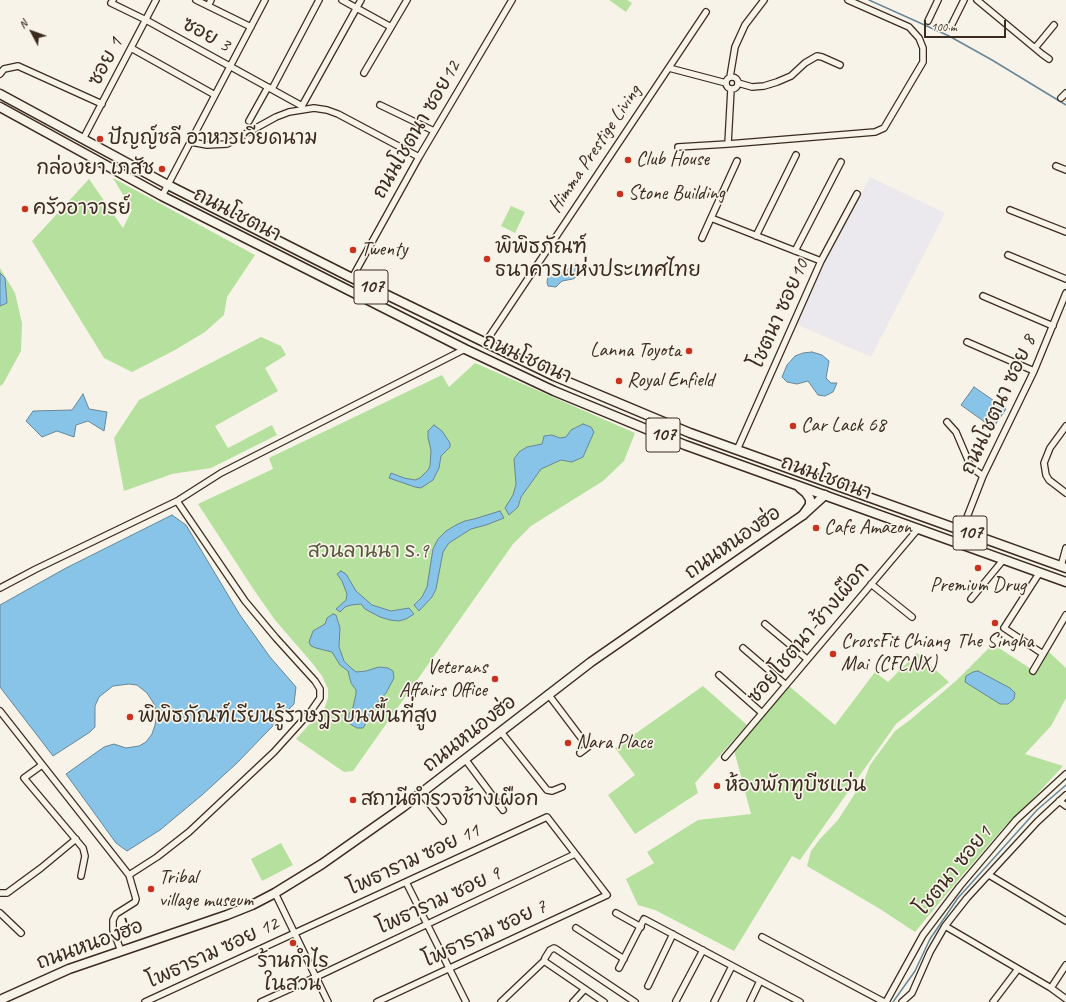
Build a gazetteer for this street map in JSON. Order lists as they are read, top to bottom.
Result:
{
  "streets": {
    "main road": ["ถนนโชตนา", "107", "ถนนหนองฮ่อ"],
    "street": [
      "ซอย 3",
      "ซอย 1",
      "ถนนโชตนา ซอย12",
      "Himma Prestige Living",
      "โชตนา ซอย10",
      "ถนนโชตนา ซอย 8",
      "ซอยโชตนา-ช้างเผือก",
      "โพธาราม ซอย 11",
      "โชตนา ซอย1",
      "โพธาราม ซอย 9",
      "โพธาราม ซอย 7",
      "โพธาราม ซอย 12"
    ]
  },
  "crossings": [
    ["ซอย 3", "ซอย 1"],
    ["ซอย 1", "ถนนโชตนา"],
    ["ถนนโชตนา ซอย12", "ถนนโชตนา"],
    ["Himma Prestige Living", "ถนนโชตนา"],
    ["ถนนโชตนา", "โชตนา ซอย10"],
    ["ถนนโชตนา", "ถนนโชตนา ซอย 8"],
    ["ถนนโชตนา", "ถนนหนองฮ่อ"],
    ["ถนนโชตนา", "ซอยโชตนา-ช้างเผือก"],
    ["โพธาราม ซอย 11", "โพธาราม ซอย 9"],
    ["โพธาราม ซอย 11", "โพธาราม ซอย 7"],
    ["โพธาราม ซอย 11", "โพธาราม ซอย 12"],
    ["โพธาราม ซอย 9", "โพธาราม ซอย 7"]
  ],
  "parks": ["สวนลานนา ร.9"],
  "places": [
    "ปัญญ์ชลี อาหารเวียดนาม",
    "Club House",
    "กล่องยา เภสัช",
    "Stone Building",
    "ครัวอาจารย์",
    "Twenty",
    "พิพิธภัณฑ์ ธนาคารแห่งประเทศไทย",
    "Lanna Toyota",
    "Royal Enfield",
    "Car Lack 68",
    "Cafe Amazon",
    "Premium Drug",
    "The Singha",
    "CrossFit Chiang Mai (CFCNX)",
    "Veterans Affairs Office",
    "พิพิธภัณฑ์เรียนรู้ราษฎรบนพื้นที่สูง",
    "Nara Place",
    "ห้องพักทูบีซแว่น",
    "สถานีตำรวจช้างเผือก",
    "Tribal village museum",
    "ร้านกำไร ในสวน"
  ],
  "scale_bar": "100 m",
  "north": "top left"
}
